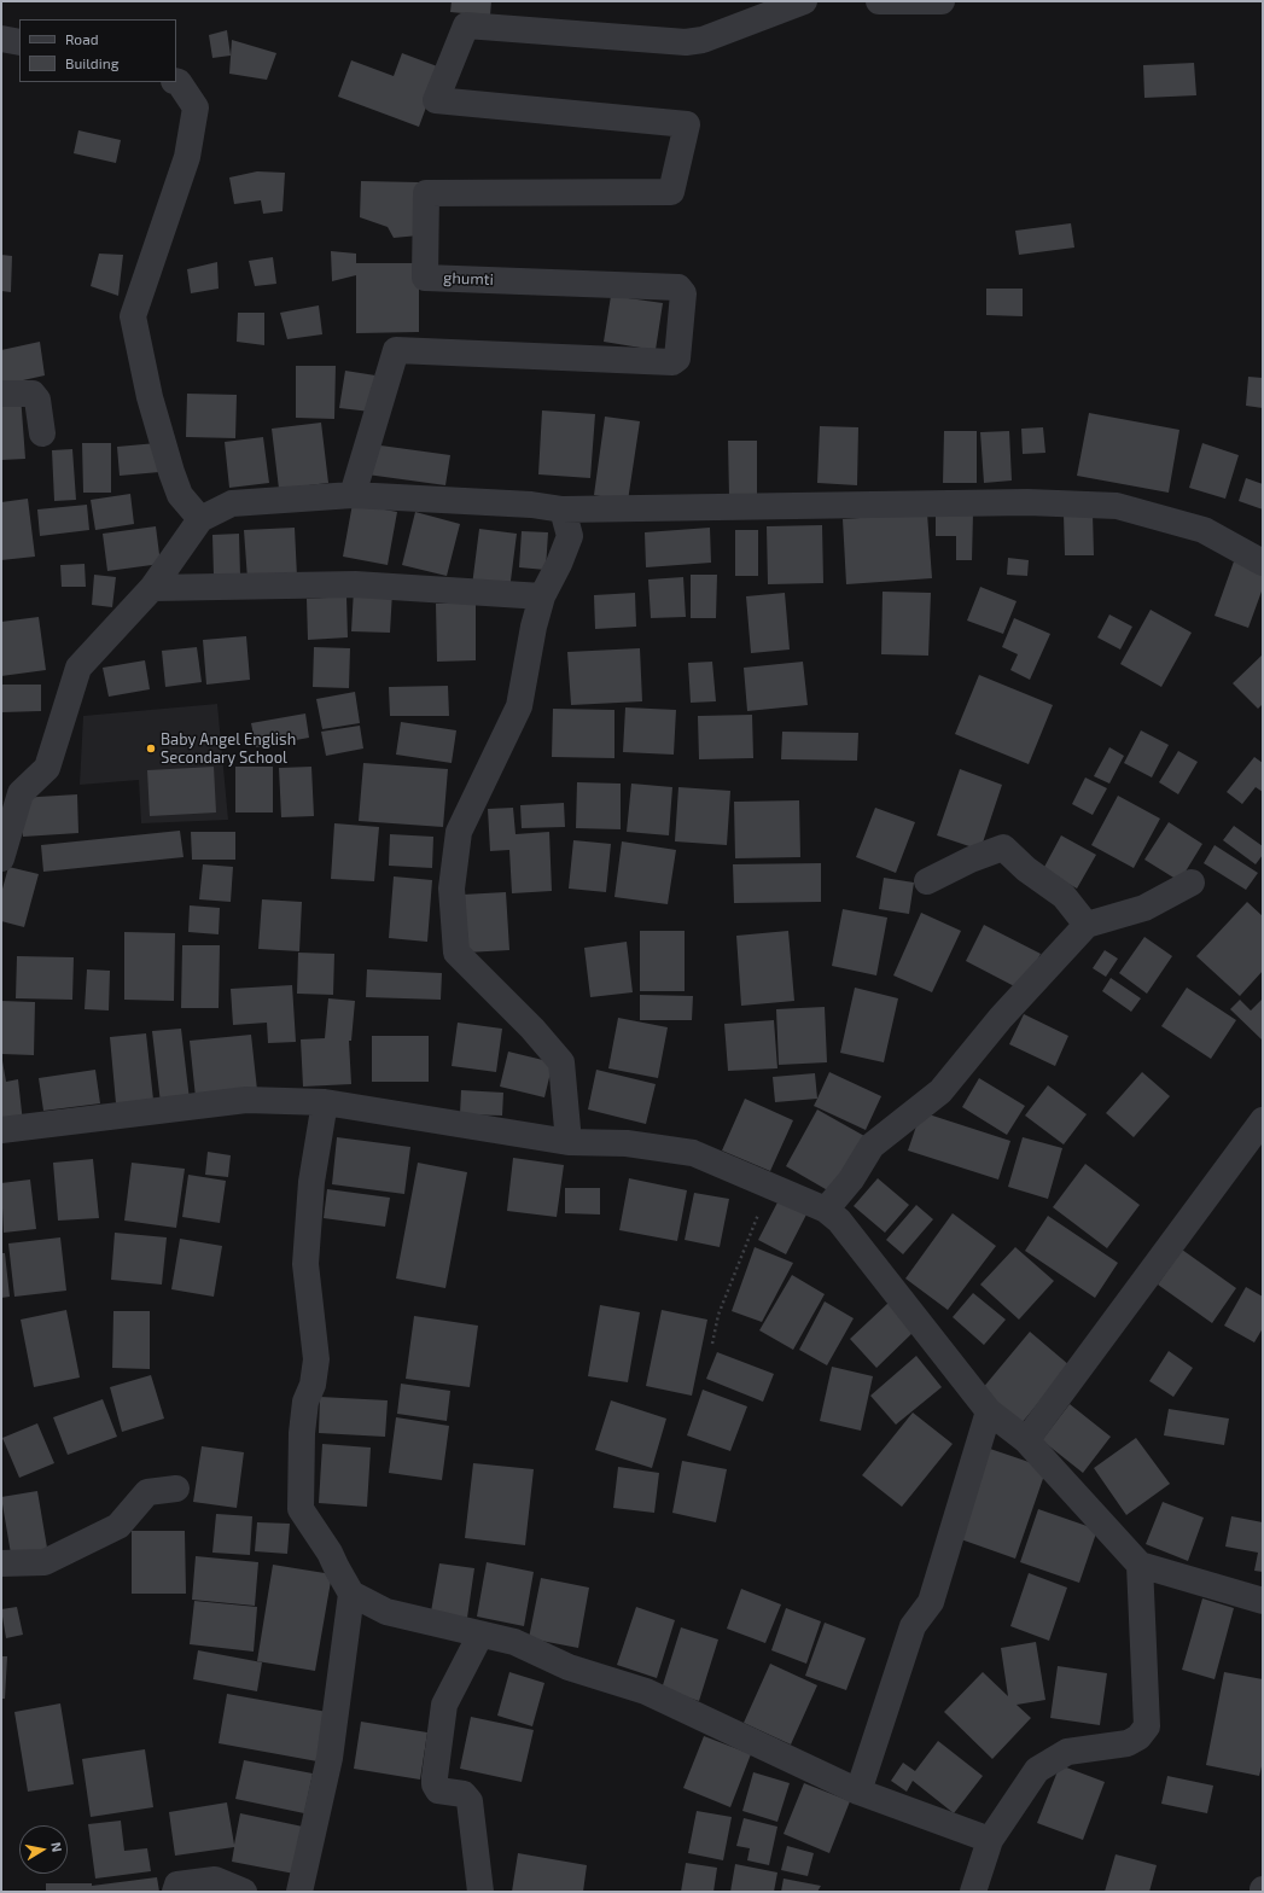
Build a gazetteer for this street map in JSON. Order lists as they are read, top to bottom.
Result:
{
  "streets": {
    "street": ["ghumti"]
  },
  "places": ["Baby Angel English Secondary School"],
  "legend": ["Road", "Building"],
  "north": "right"
}
